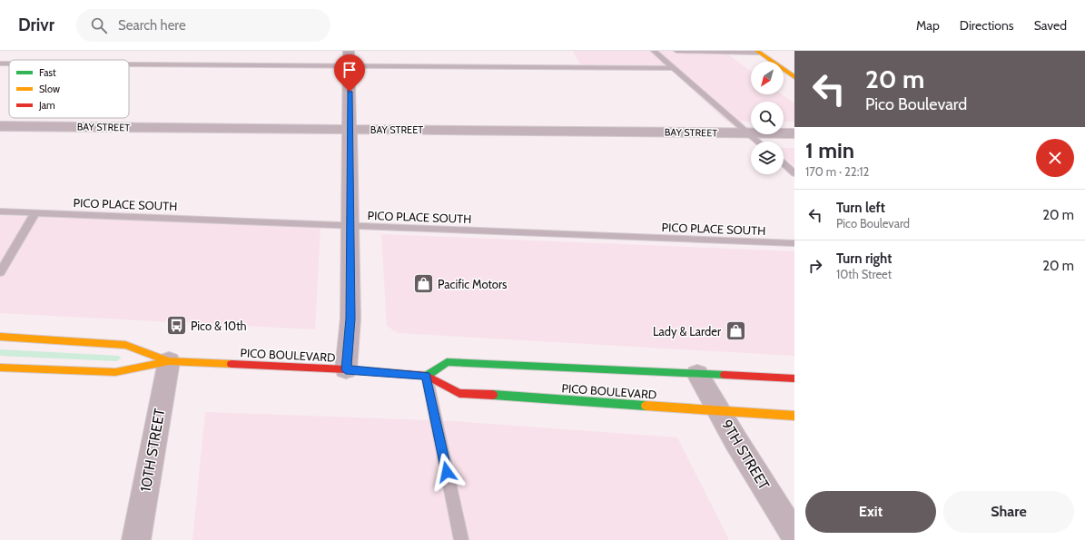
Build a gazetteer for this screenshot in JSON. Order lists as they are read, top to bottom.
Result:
{
  "streets": {
    "main road": ["PICO BOULEVARD"],
    "street": ["BAY STREET", "10TH STREET", "9TH STREET"],
    "lane": ["PICO PLACE SOUTH"]
  },
  "crossings": [
    ["PICO BOULEVARD", "10TH STREET"],
    ["PICO BOULEVARD", "9TH STREET"]
  ],
  "places": {
    "shop": ["Pacific Motors", "Lady & Larder"],
    "bus stop": ["Pico & 10th"]
  },
  "legend": ["Fast", "Slow", "Jam"],
  "north": "bottom left",
  "page": {
    "header": "Drivr",
    "search": "Search here",
    "nav": ["Map", "Directions", "Saved"],
    "turn": ["20 m", "Pico Boulevard"],
    "heading": ["1 min", "170 m · 22:12"],
    "list": [
      {
        "name": "Turn left",
        "note": "Pico Boulevard",
        "value": "20 m"
      },
      {
        "name": "Turn right",
        "note": "10th Street",
        "value": "20 m"
      }
    ],
    "buttons": ["Exit", "Share"]
  }
}
